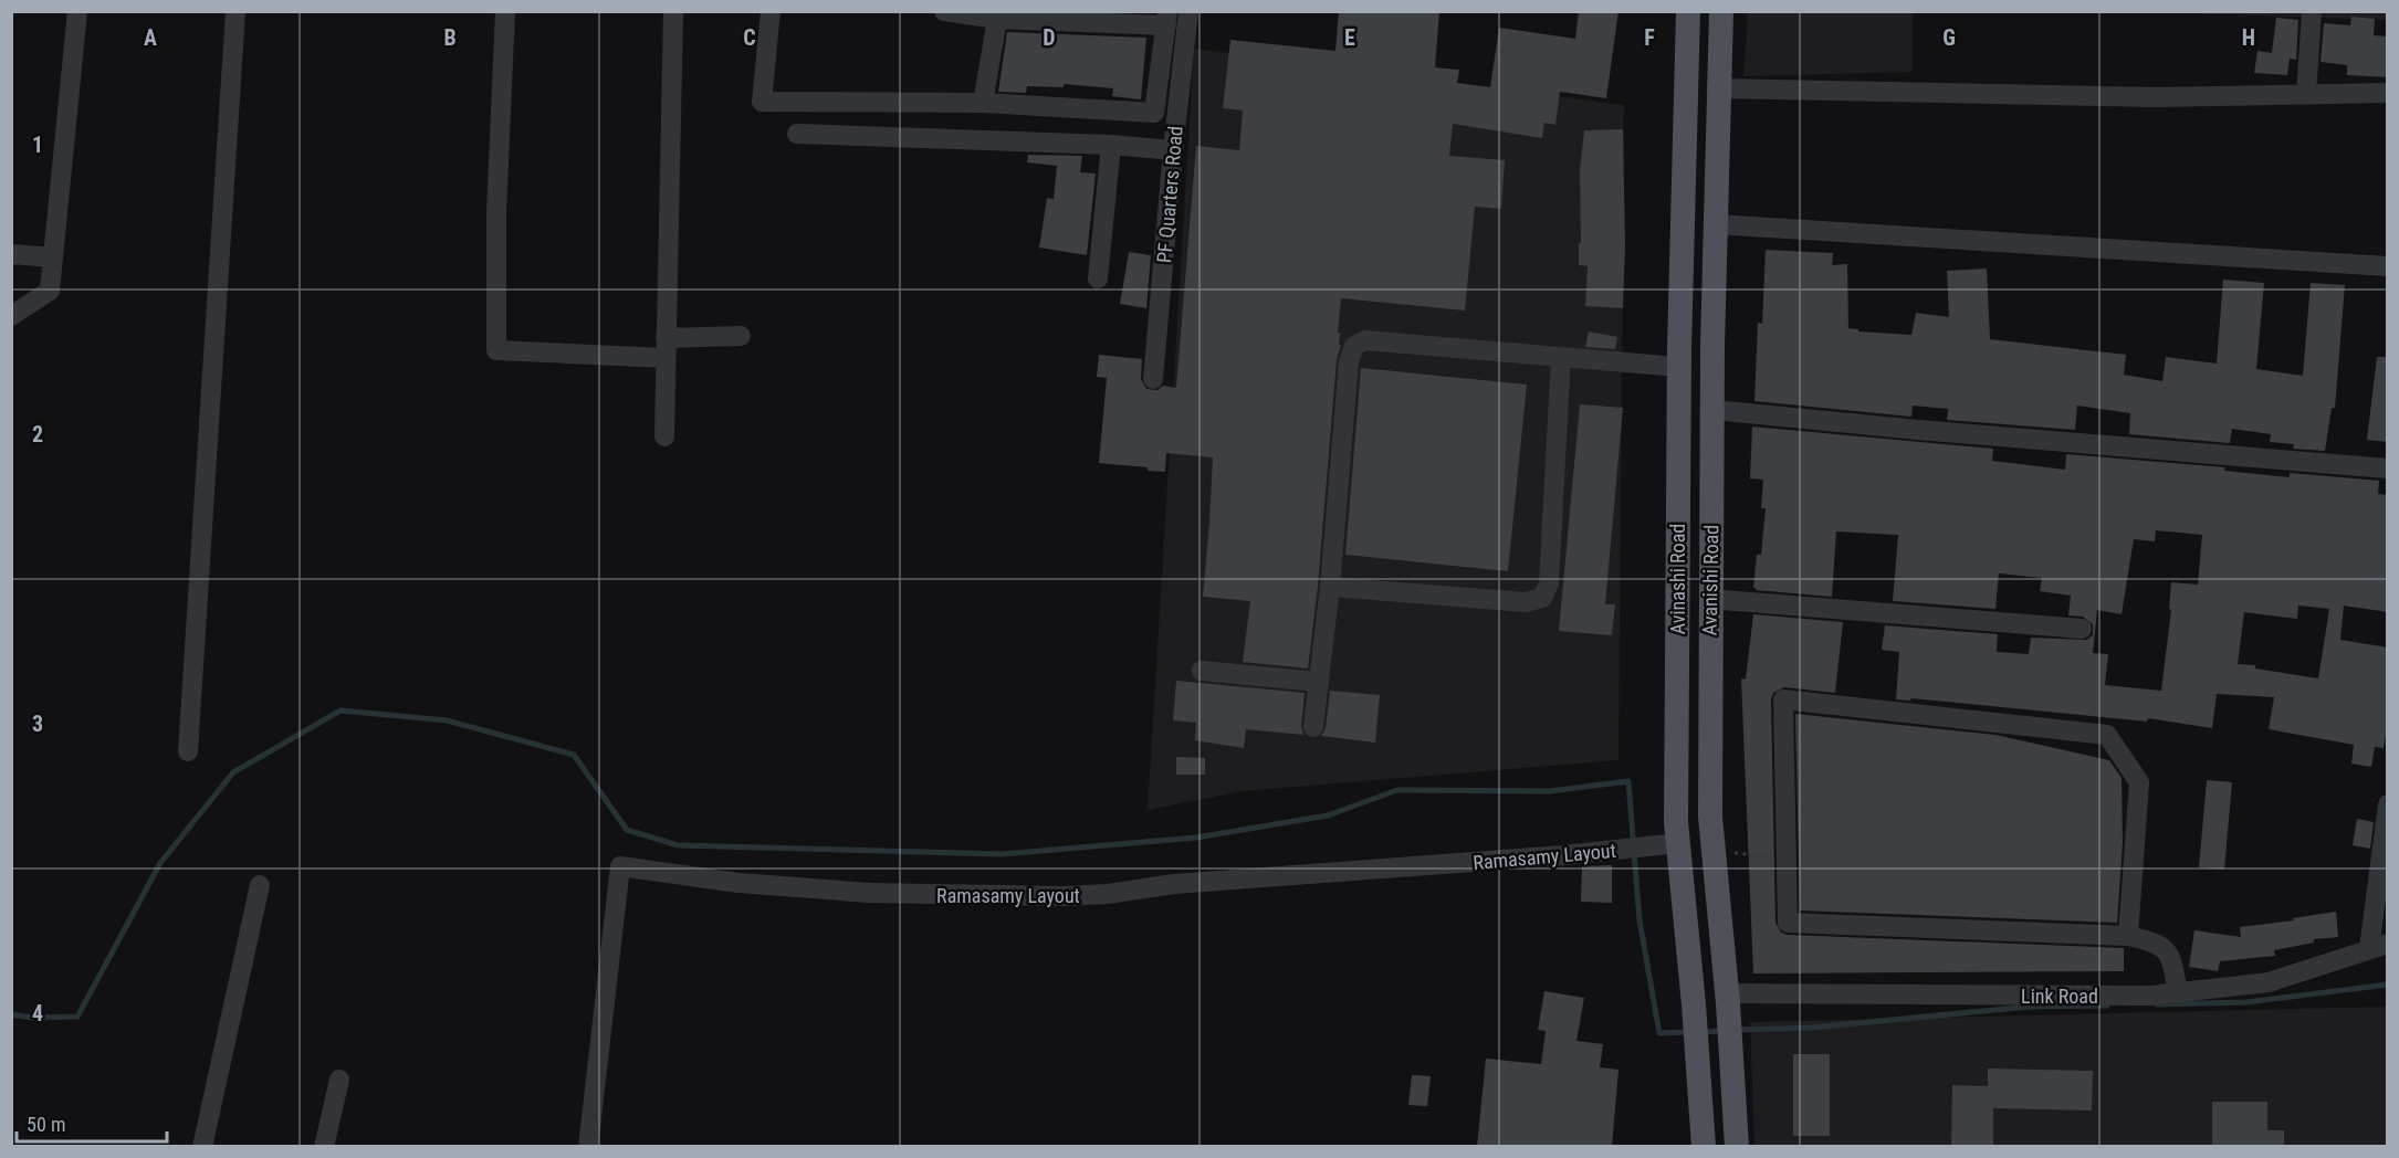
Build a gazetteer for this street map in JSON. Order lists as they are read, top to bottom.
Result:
{
  "streets": {
    "main road": ["Avinashi Road", "Avanishi Road"],
    "street": ["PF Quarters Road", "Ramasamy Layout", "Link Road"]
  },
  "crossings": [
    ["Avinashi Road", "Ramasamy Layout"],
    ["Avanishi Road", "Link Road"]
  ],
  "scale_bar": "50 m",
  "grid": {
    "columns": [
      "A",
      "B",
      "C",
      "D",
      "E",
      "F",
      "G",
      "H"
    ],
    "rows": [
      "1",
      "2",
      "3",
      "4"
    ]
  }
}
